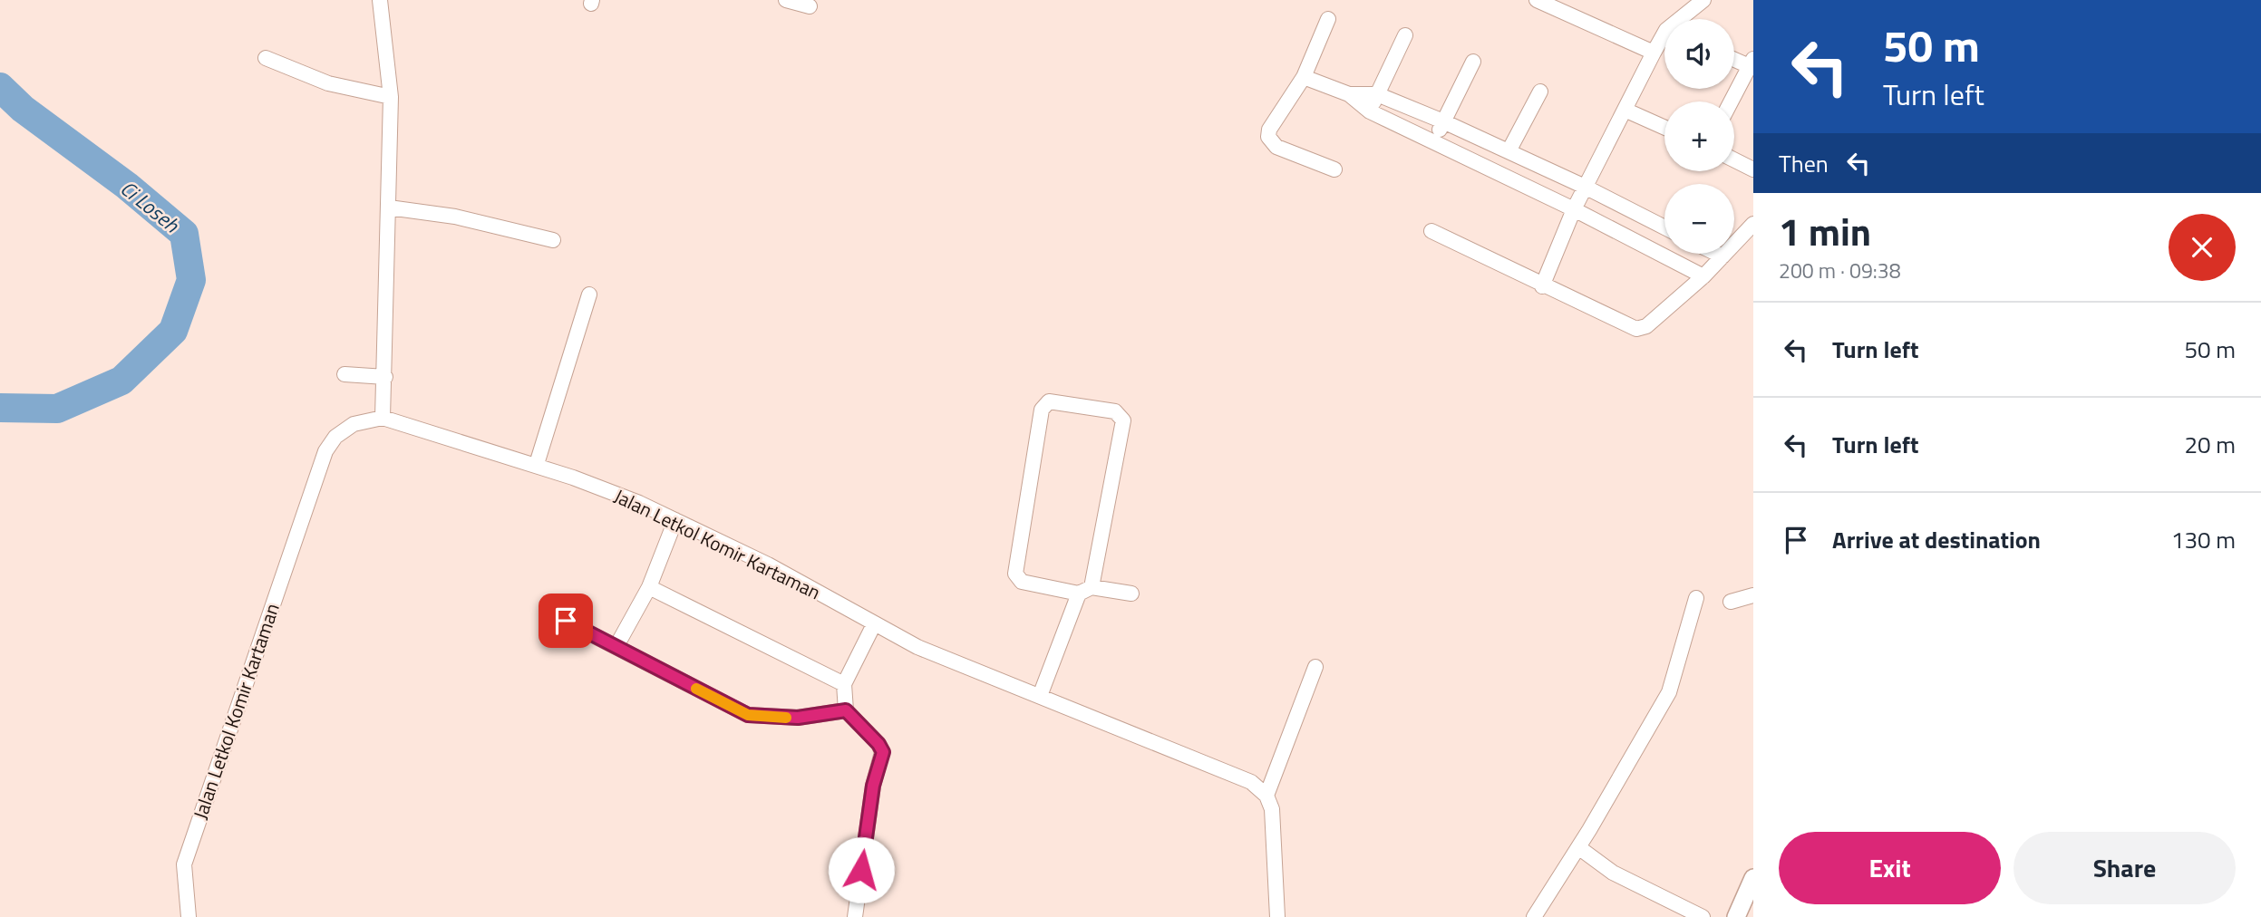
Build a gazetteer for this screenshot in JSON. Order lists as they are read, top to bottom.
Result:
{
  "streets": {
    "street": ["Jalan Letkol Komir Kartaman"]
  },
  "water": ["Ci Loseh"],
  "page": {
    "turn": ["50 m", "Turn left"],
    "map_buttons": ["+", "−"],
    "then": "Then",
    "heading": ["1 min", "200 m · 09:38"],
    "list": [
      {
        "name": "Turn left",
        "value": "50 m"
      },
      {
        "name": "Turn left",
        "value": "20 m"
      },
      {
        "name": "Arrive at destination",
        "value": "130 m"
      }
    ],
    "buttons": ["Exit", "Share"]
  }
}
